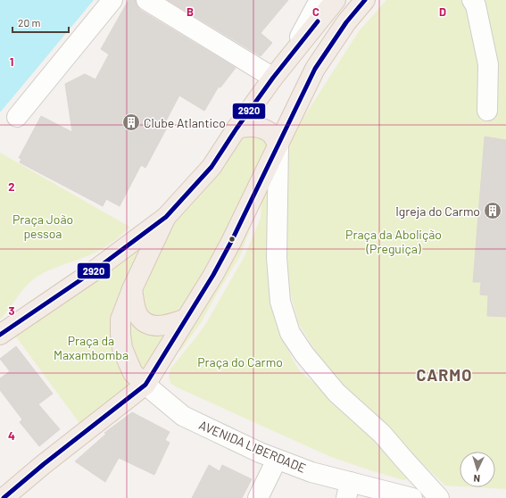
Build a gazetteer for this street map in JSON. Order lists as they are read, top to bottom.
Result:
{
  "streets": {
    "street": ["AVENIDA LIBERDADE"]
  },
  "districts": ["CARMO"],
  "parks": [
    "Praça João pessoa",
    "Praça da Abolição (Preguiça)",
    "Praça da Maxambomba",
    "Praça do Carmo"
  ],
  "places": {
    "building": ["Clube Atlantico", "Igreja do Carmo"]
  },
  "lines": ["transit line 2920"],
  "scale_bar": "20 m",
  "north": "bottom",
  "grid": {
    "columns": ["B", "C", "D"],
    "rows": [
      "1",
      "2",
      "3",
      "4"
    ]
  }
}
